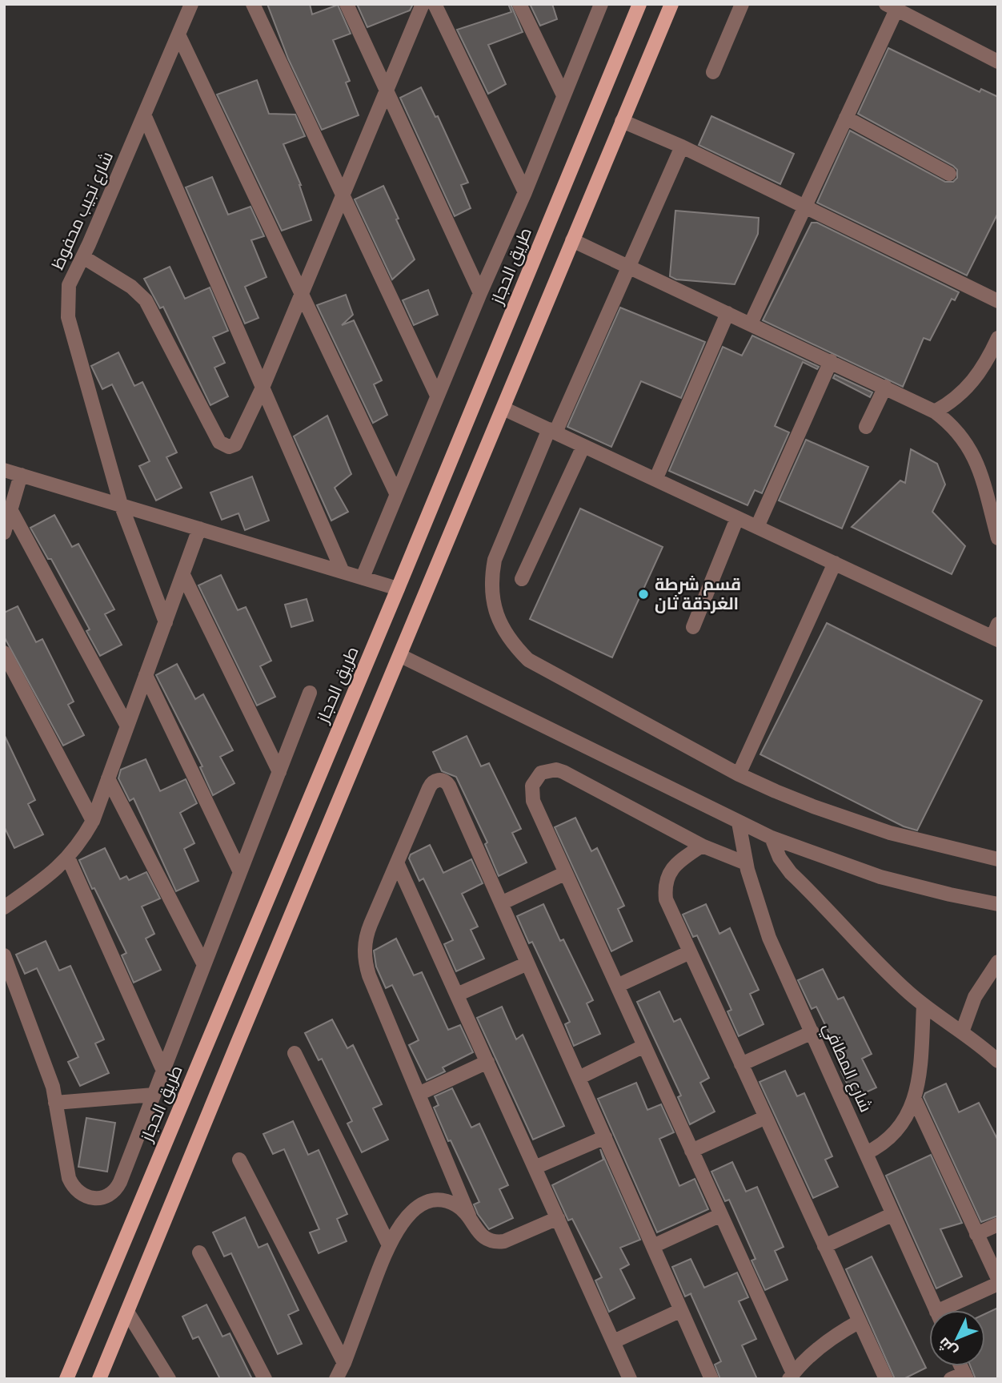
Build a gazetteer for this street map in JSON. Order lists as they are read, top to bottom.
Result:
{
  "streets": {
    "main road": ["طريق الحجاز"],
    "street": ["شارع نجيب محفوظ", "شارع المطافي"]
  },
  "places": ["قسم شرطة الغردقة ثان"],
  "north": "bottom left"
}
